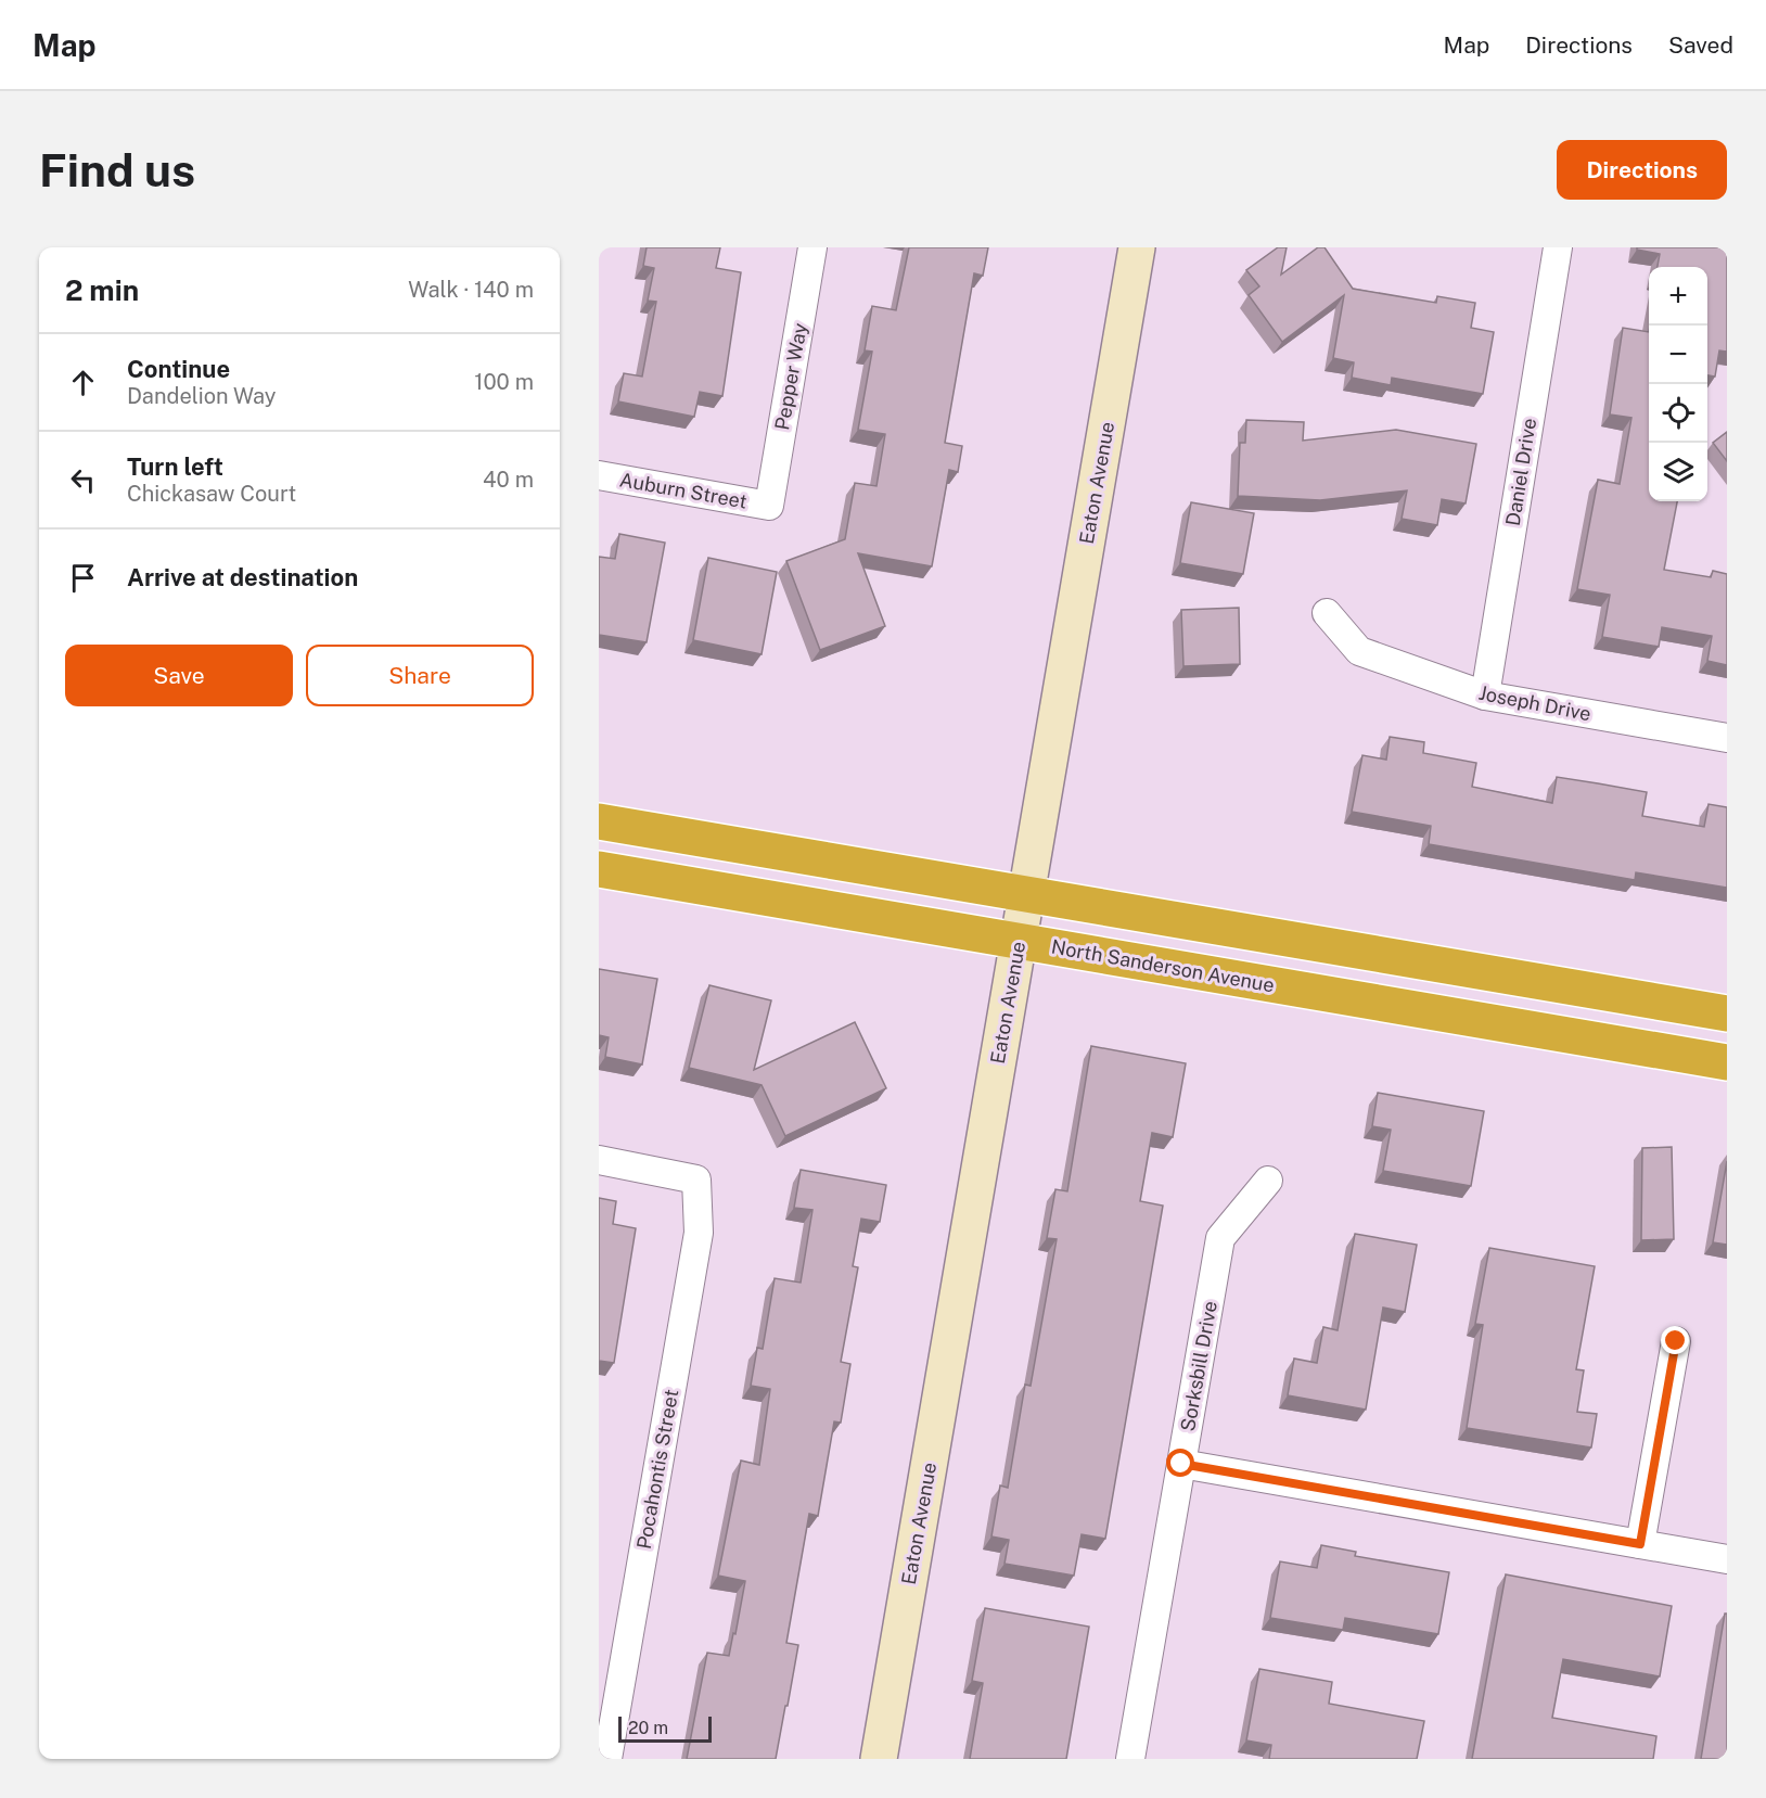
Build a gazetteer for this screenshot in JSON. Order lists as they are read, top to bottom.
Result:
{
  "streets": {
    "highway": ["North Sanderson Avenue"],
    "street": [
      "Pepper Way",
      "Daniel Drive",
      "Eaton Avenue",
      "Auburn Street",
      "Joseph Drive",
      "Sorksbill Drive",
      "Pocahontis Street"
    ]
  },
  "crossings": [
    ["Pepper Way", "Auburn Street"],
    ["Daniel Drive", "Joseph Drive"],
    ["Eaton Avenue", "North Sanderson Avenue"]
  ],
  "scale_bar": "20 m",
  "page": {
    "header": "Map",
    "nav": ["Map", "Directions", "Saved"],
    "buttons": [
      "Directions",
      ["Save", "Share"]
    ],
    "title": "Find us",
    "heading": ["2 min", "Walk · 140 m"],
    "map_buttons": ["+", "−"],
    "list": [
      ["Continue", "Dandelion Way", "100 m"],
      ["Turn left", "Chickasaw Court", "40 m"],
      "Arrive at destination"
    ],
    "scale": "20 m"
  }
}
